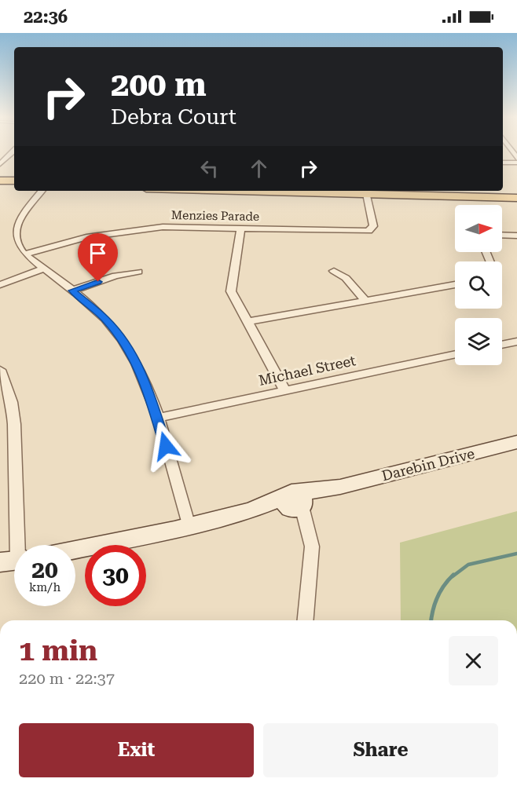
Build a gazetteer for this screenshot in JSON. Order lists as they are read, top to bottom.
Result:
{
  "streets": {
    "street": ["Menzies Parade", "Michael Street", "Darebin Drive"]
  },
  "north": "right",
  "page": {
    "status": "22:36",
    "turn": ["200 m", "Debra Court"],
    "speed": "20 km/h",
    "limit": "30",
    "heading": ["1 min", "220 m · 22:37"],
    "buttons": ["Exit", "Share"]
  }
}
